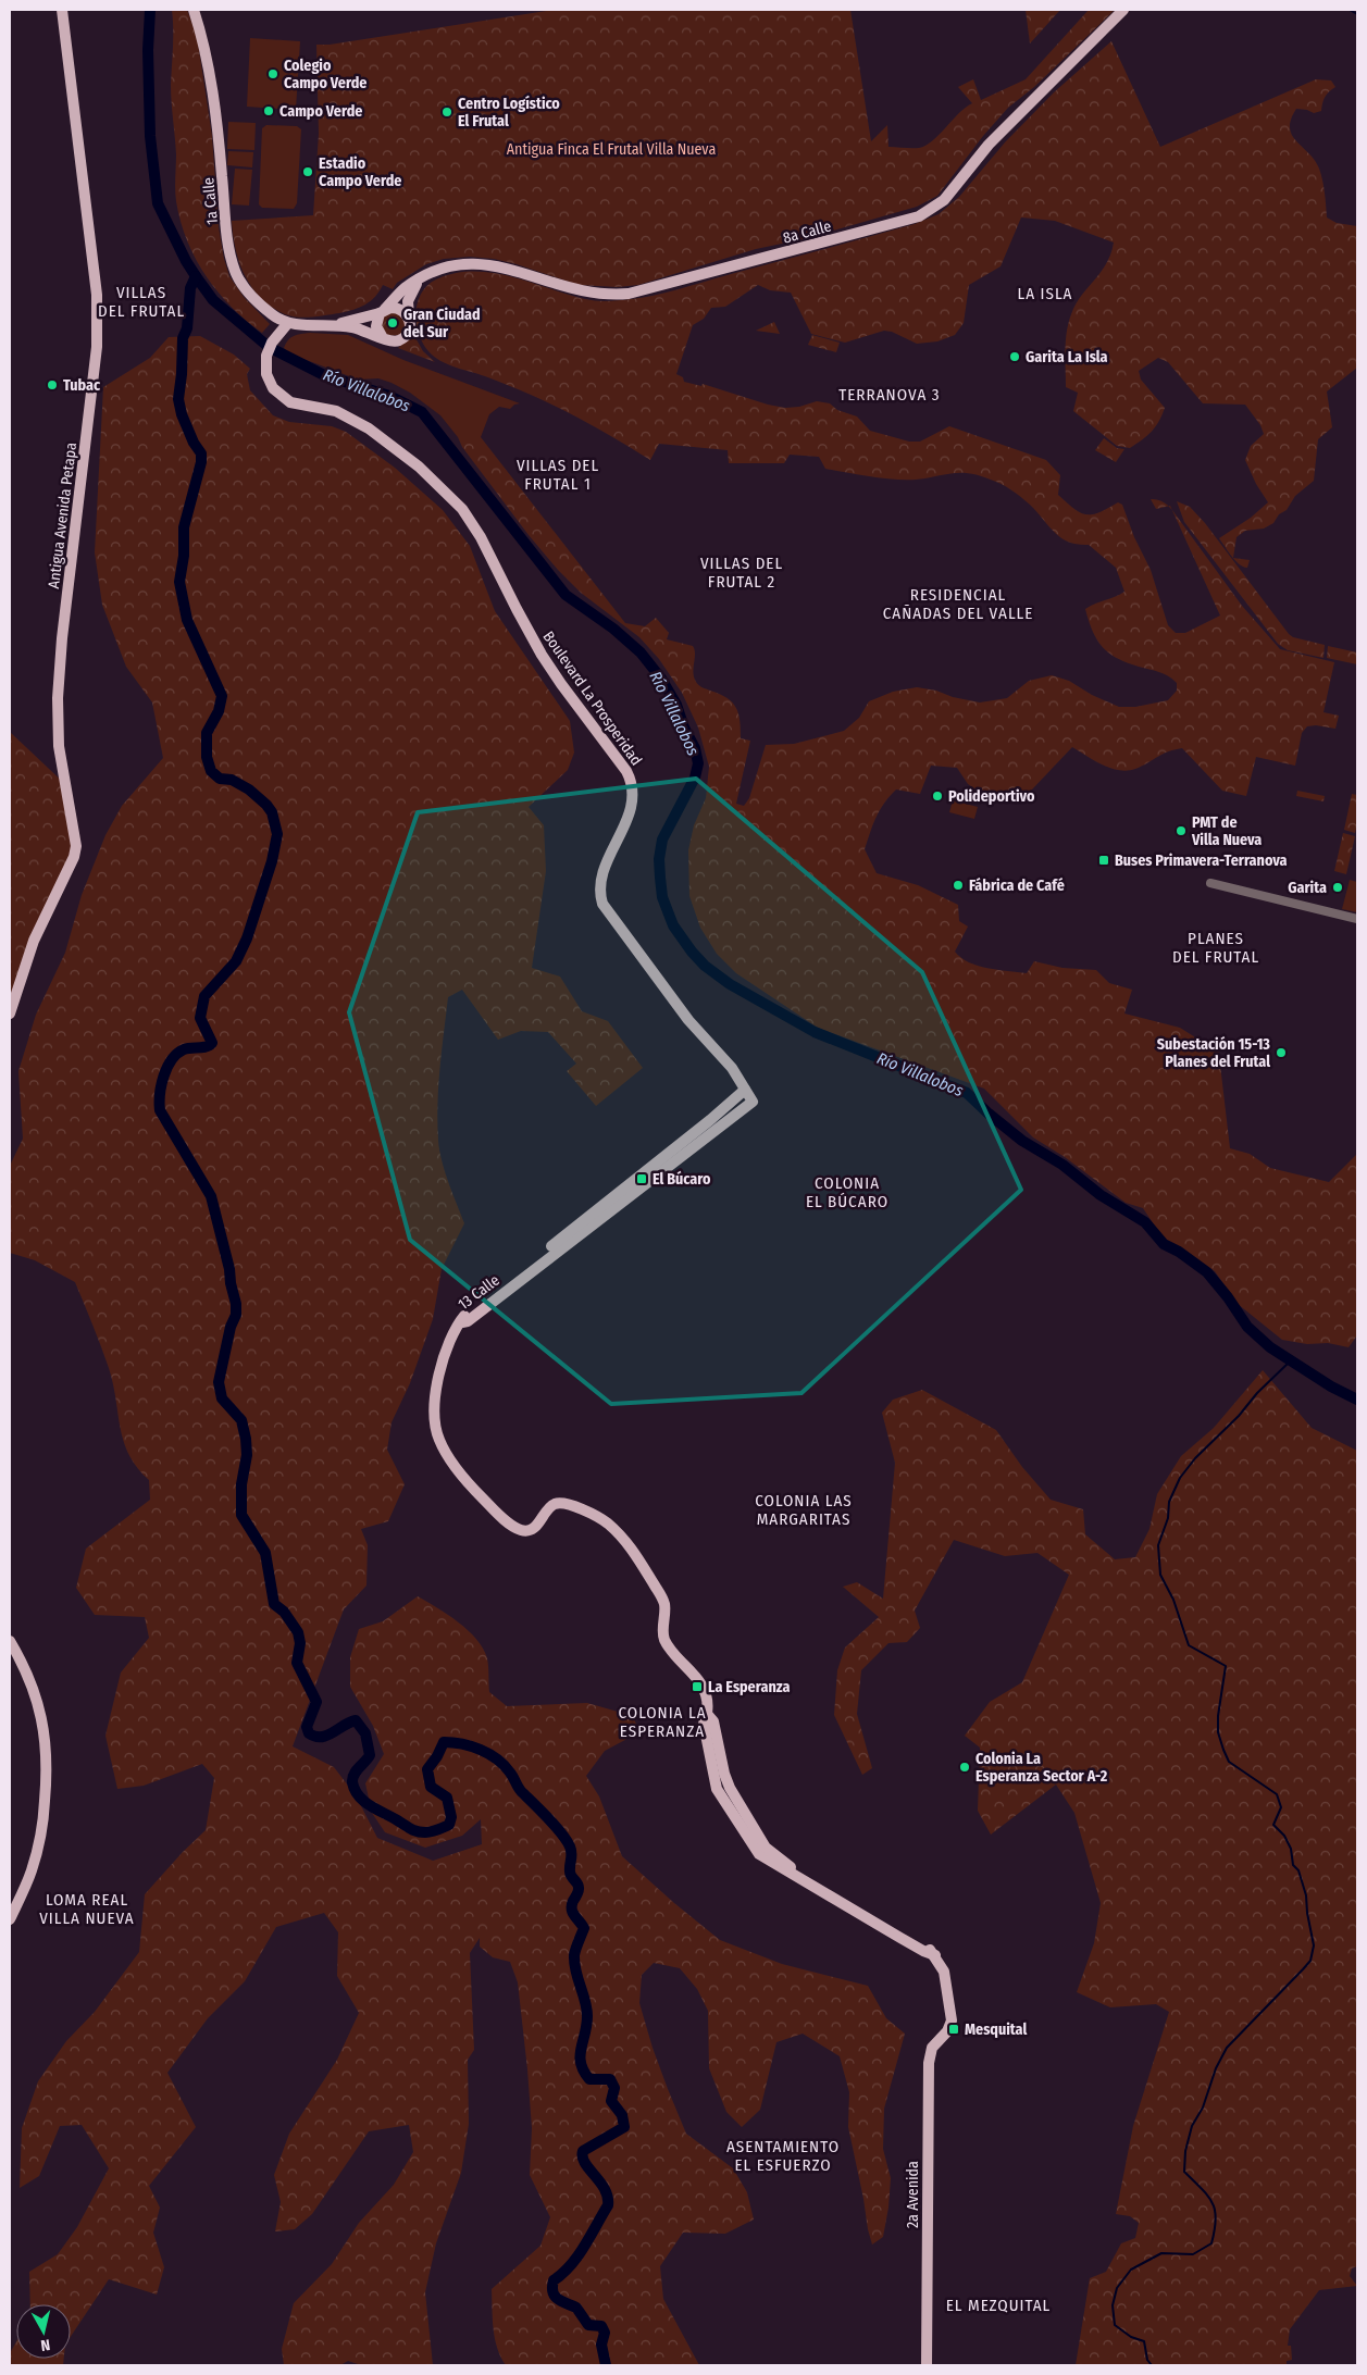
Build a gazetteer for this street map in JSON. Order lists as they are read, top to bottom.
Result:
{
  "streets": {
    "main road": [
      "1a Calle",
      "8a Calle",
      "Antigua Avenida Petapa",
      "Boulevard La Prosperidad",
      "13 Calle",
      "2a Avenida"
    ]
  },
  "crossings": [
    ["1a Calle", "Boulevard La Prosperidad"],
    ["Boulevard La Prosperidad", "13 Calle"],
    ["13 Calle", "2a Avenida"]
  ],
  "districts": [
    "VILLAS DEL FRUTAL",
    "LA ISLA",
    "TERRANOVA 3",
    "VILLAS DEL FRUTAL 1",
    "VILLAS DEL FRUTAL 2",
    "RESIDENCIAL CAÑADAS DEL VALLE",
    "PLANES DEL FRUTAL",
    "COLONIA EL BÚCARO",
    "COLONIA LAS MARGARITAS",
    "COLONIA LA ESPERANZA",
    "LOMA REAL VILLA NUEVA",
    "ASENTAMIENTO EL ESFUERZO",
    "EL MEZQUITAL"
  ],
  "water": ["Río Villalobos"],
  "parks": ["Antigua Finca El Frutal Villa Nueva"],
  "places": {
    "other": [
      "Colegio Campo Verde",
      "Campo Verde",
      "Centro Logístico El Frutal",
      "Estadio Campo Verde",
      "Gran Ciudad del Sur",
      "Garita La Isla",
      "Tubac",
      "Polideportivo",
      "PMT de Villa Nueva",
      "Fábrica de Café",
      "Garita",
      "Subestación 15-13 Planes del Frutal",
      "Colonia La Esperanza Sector A-2"
    ],
    "transit": [
      "Buses Primavera-Terranova",
      "El Búcaro",
      "La Esperanza",
      "Mesquital"
    ]
  },
  "north": "bottom"
}
